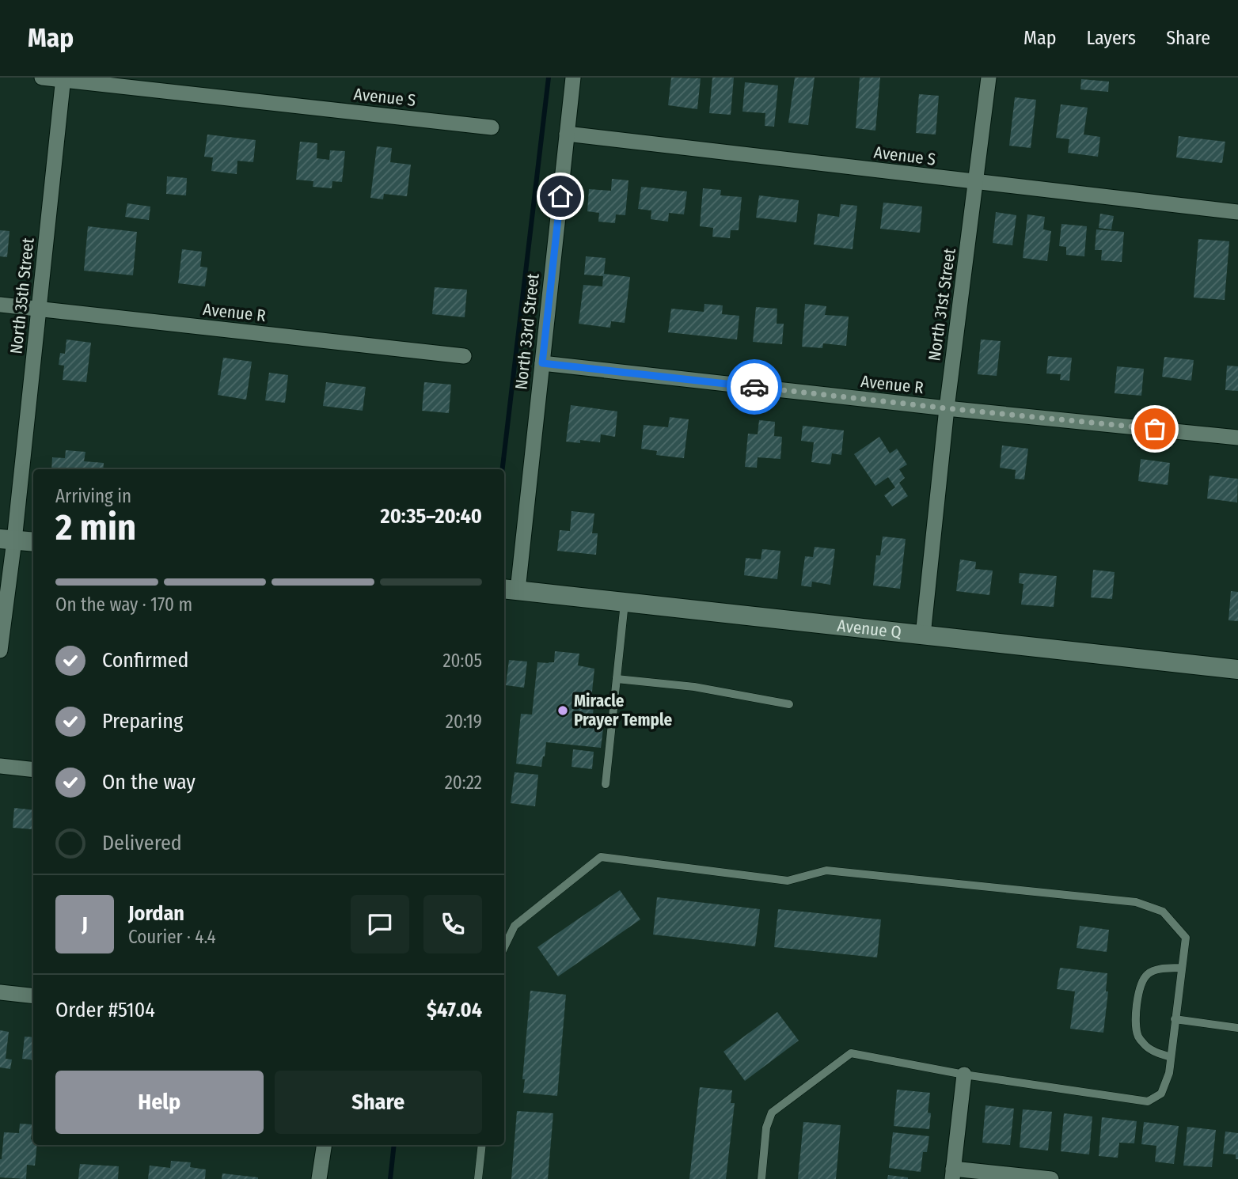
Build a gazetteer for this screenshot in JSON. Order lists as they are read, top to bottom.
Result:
{
  "streets": {
    "street": [
      "Avenue S",
      "North 35th Street",
      "North 31st Street",
      "Avenue R",
      "North 33rd Street",
      "Avenue Q"
    ]
  },
  "crossings": [
    ["Avenue S", "North 35th Street"],
    ["Avenue S", "North 31st Street"],
    ["Avenue S", "North 33rd Street"],
    ["North 35th Street", "Avenue R"],
    ["North 31st Street", "Avenue R"],
    ["North 31st Street", "Avenue Q"],
    ["Avenue R", "North 33rd Street"],
    ["North 33rd Street", "Avenue Q"]
  ],
  "places": ["Miracle Prayer Temple"],
  "page": {
    "header": "Map",
    "nav": ["Map", "Layers", "Share"],
    "heading": ["2 min", "Arriving in", "20:35–20:40"],
    "panel": [
      "Jordan",
      "Courier · 4.4",
      "Order #5104",
      "$47.04"
    ],
    "bar": "On the way · 170 m",
    "list": [
      ["Confirmed", "20:05"],
      ["Preparing", "20:19"],
      ["On the way", "20:22"],
      "Delivered"
    ],
    "round": "J",
    "buttons": ["Help", "Share"]
  }
}
